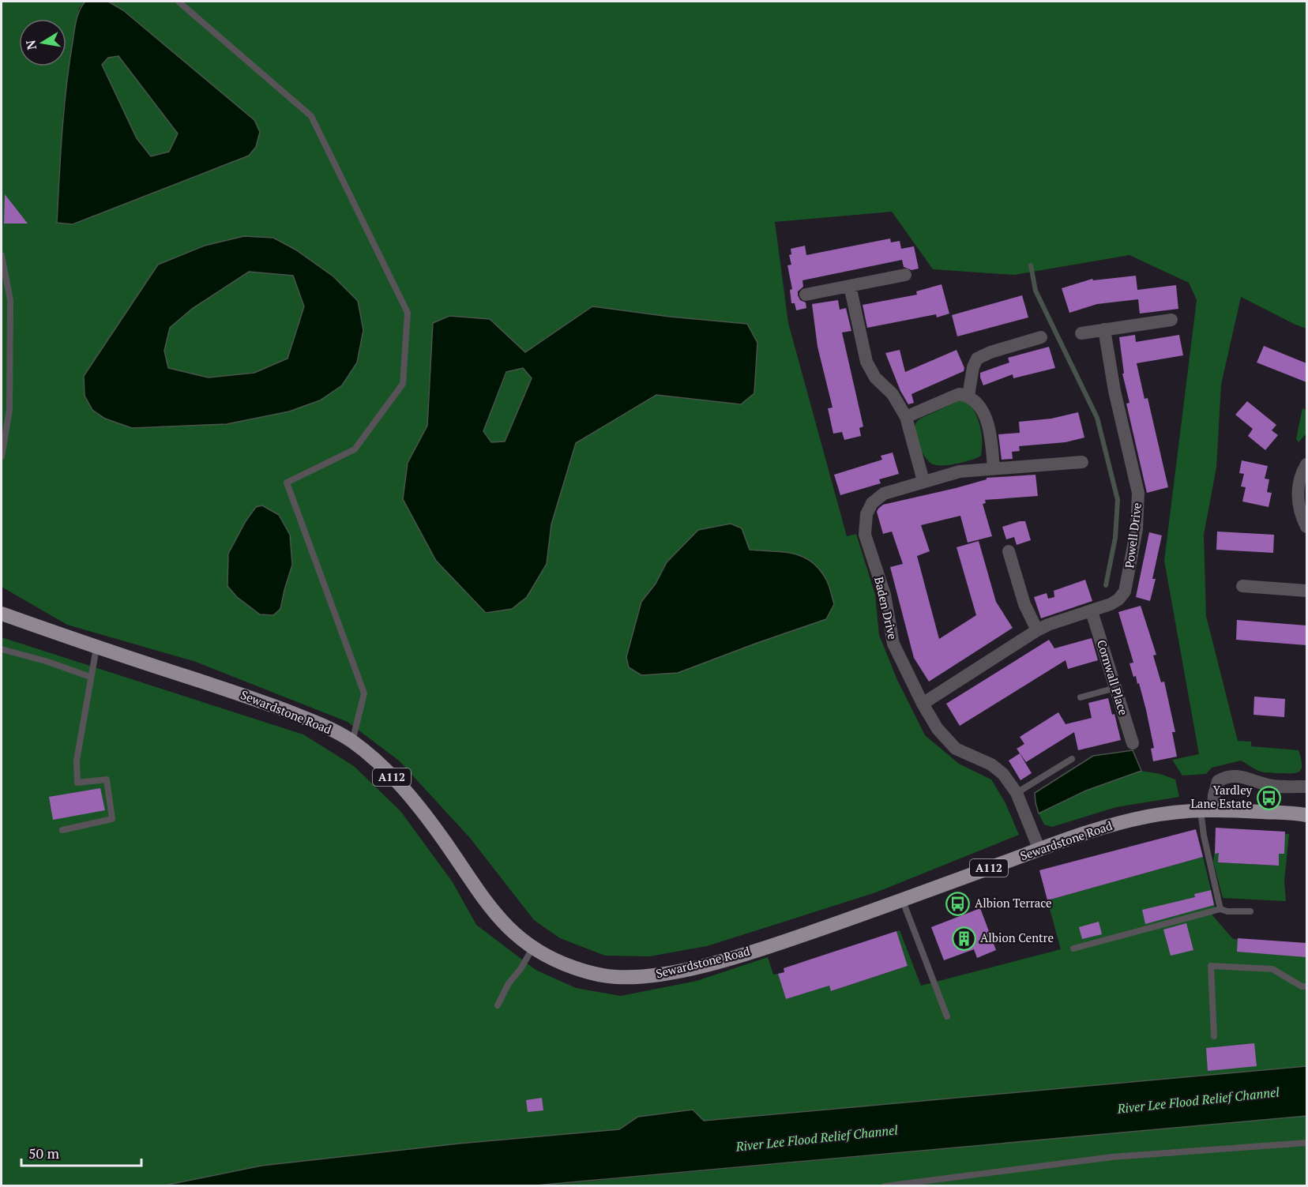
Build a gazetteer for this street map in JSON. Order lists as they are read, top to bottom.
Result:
{
  "streets": {
    "main road": ["Sewardstone Road", "A112"],
    "street": ["Powell Drive", "Baden Drive", "Cornwall Place"]
  },
  "crossings": [
    ["Powell Drive", "Baden Drive"],
    ["Powell Drive", "Cornwall Place"],
    ["Baden Drive", "Sewardstone Road"]
  ],
  "water": ["River Lee Flood Relief Channel"],
  "places": {
    "bus stop": ["Yardley Lane Estate", "Albion Terrace"],
    "building": ["Albion Centre"]
  },
  "scale_bar": "50 m",
  "north": "left"
}
